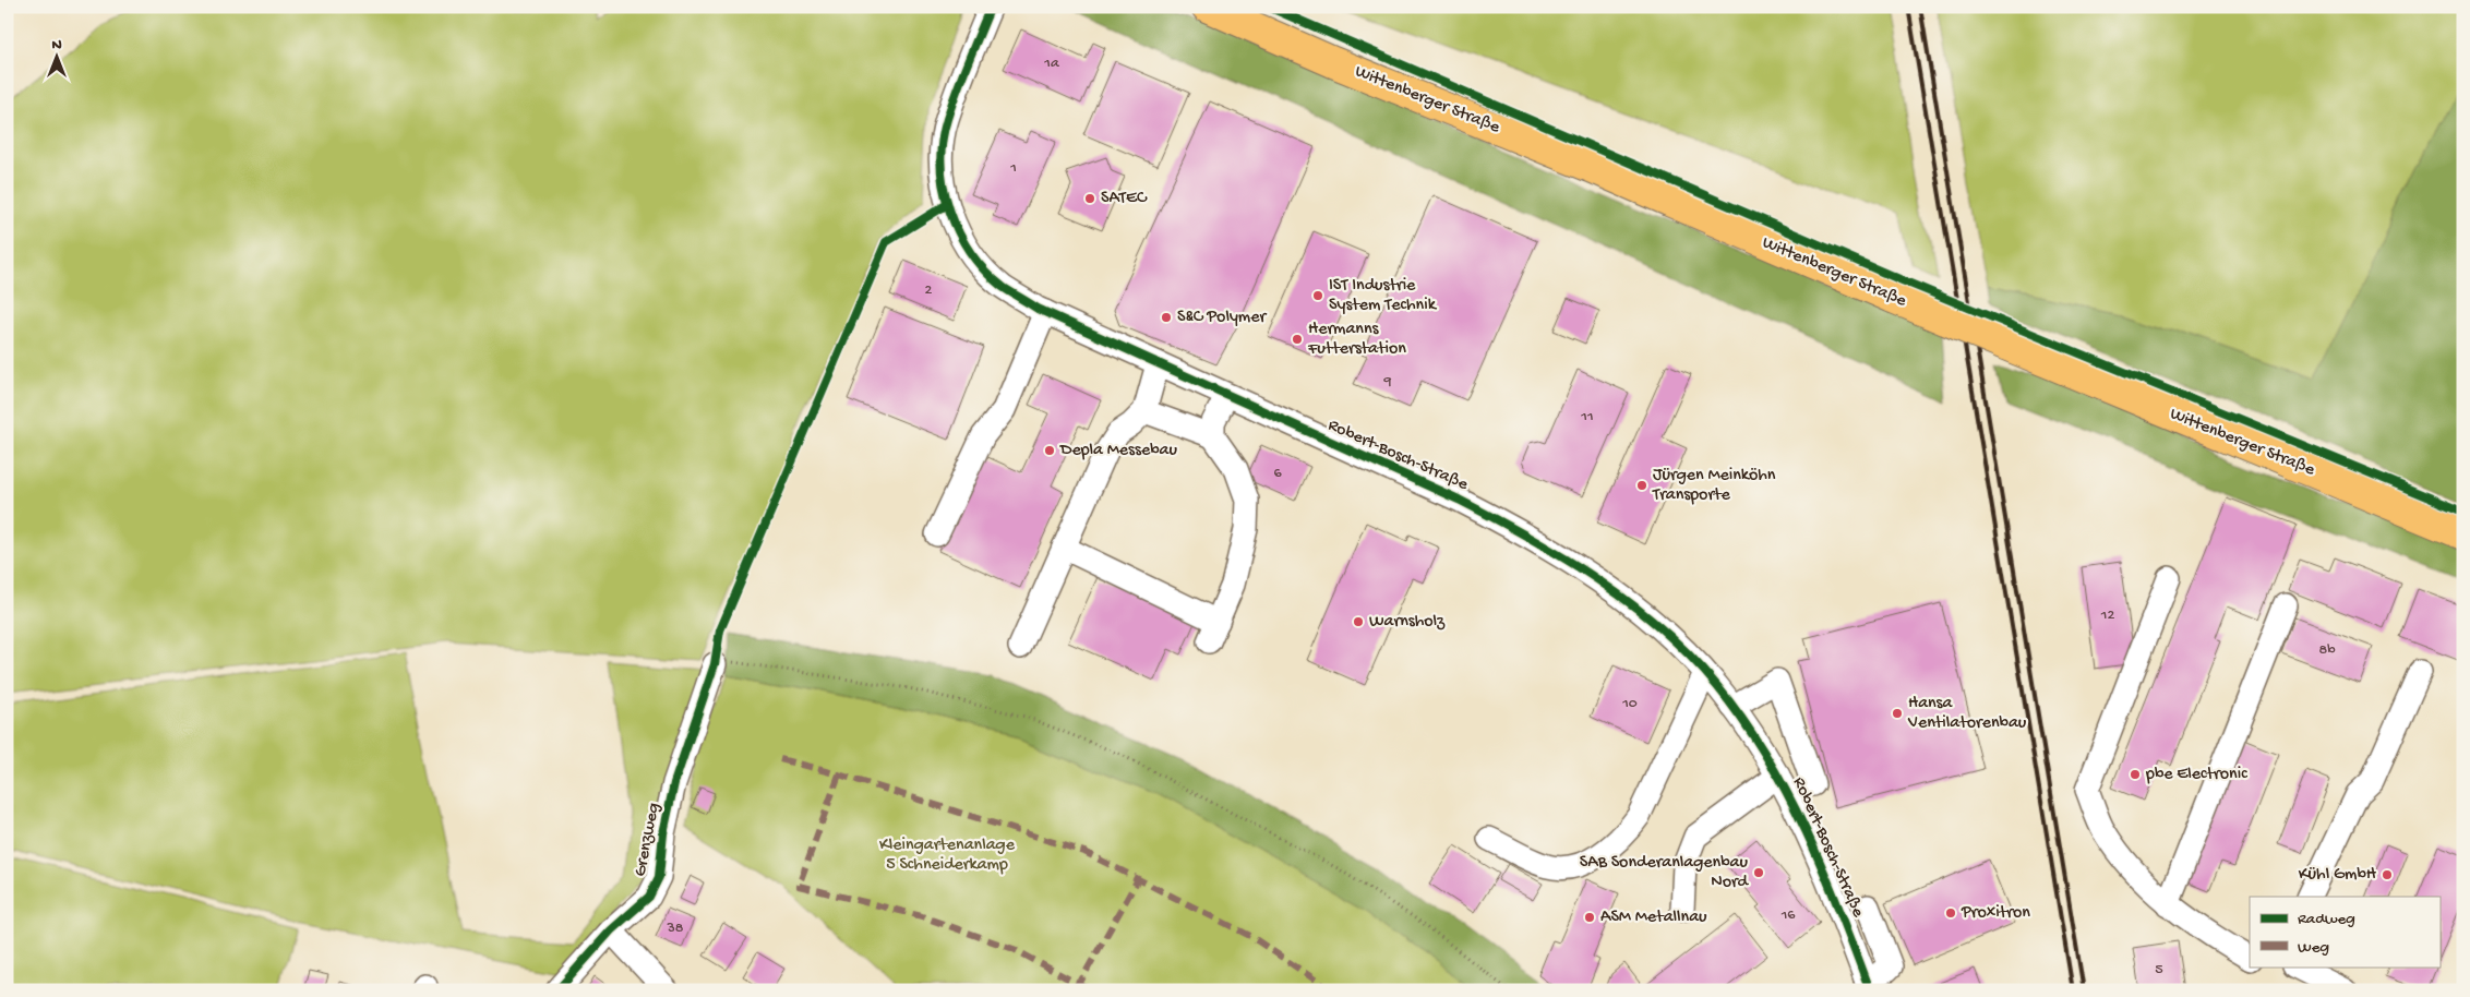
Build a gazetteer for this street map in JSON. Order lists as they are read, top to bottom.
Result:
{
  "streets": {
    "main road": ["Wittenberger Straße"],
    "street": ["Robert-Bosch-Straße", "Grenzweg"]
  },
  "parks": ["Kleingartenanlage 5 Schneiderkamp"],
  "places": [
    "SATEC",
    "IST Industrie System Technik",
    "S&C Polymer",
    "Hermanns Futterstation",
    "Depla Messebau",
    "Jürgen Meinköhn Transporte",
    "Warnsholz",
    "Hansa Ventilatorenbau",
    "pbe Electronic",
    "SAB Sonderanlagenbau Nord",
    "Kühl GmbH",
    "Proxitron",
    "ASM Metallnau"
  ],
  "house_numbers": [
    "1a",
    "1",
    "2",
    "9",
    "11",
    "6",
    "12",
    "8b",
    "10",
    "16",
    "38",
    "5"
  ],
  "legend": ["Radweg", "Weg"],
  "north": "top"
}
